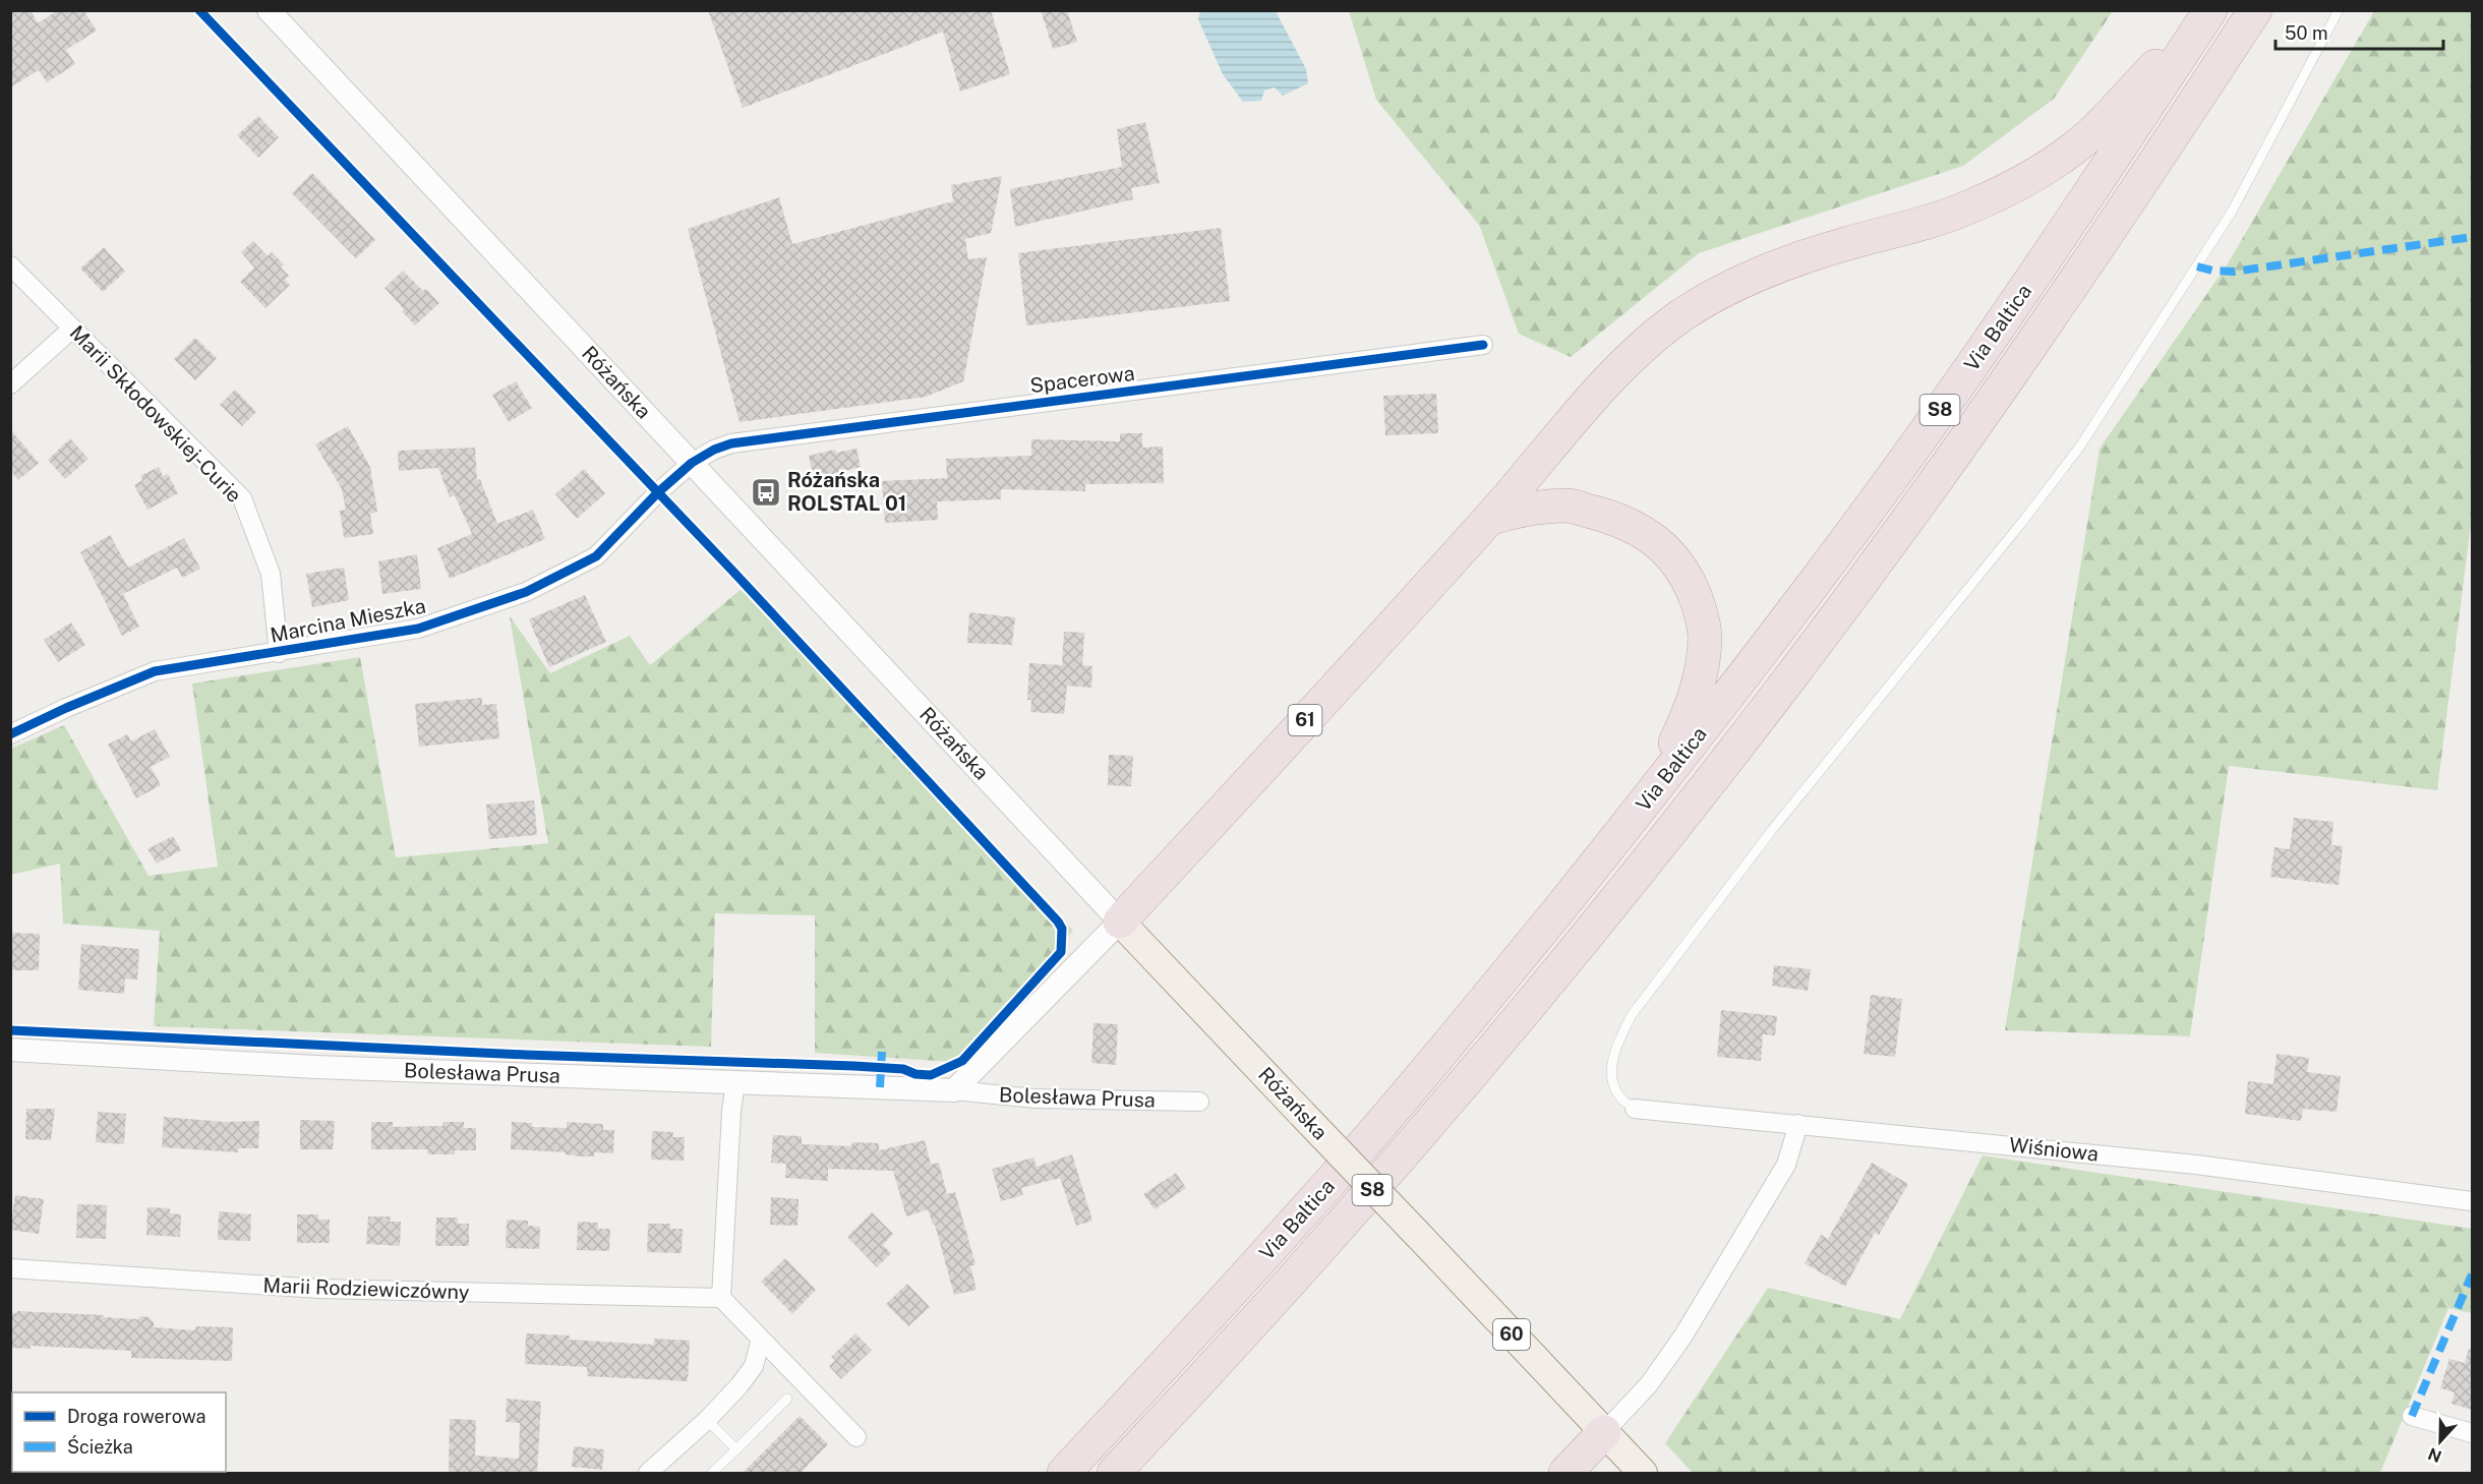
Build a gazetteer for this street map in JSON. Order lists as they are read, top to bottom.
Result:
{
  "streets": {
    "highway": ["Via Baltica", "S8", "61"],
    "main road": ["Różańska", "60"],
    "street": [
      "Spacerowa",
      "Marii Skłodowskiej-Curie",
      "Marcina Mieszka",
      "Bolesława Prusa",
      "Wiśniowa",
      "Marii Rodziewiczówny"
    ]
  },
  "crossings": [
    ["Spacerowa", "Różańska"],
    ["Spacerowa", "Marcina Mieszka"],
    ["Różańska", "Marcina Mieszka"],
    ["Różańska", "61"],
    ["Różańska", "Bolesława Prusa"],
    ["Marii Skłodowskiej-Curie", "Marcina Mieszka"],
    ["61", "Bolesława Prusa"]
  ],
  "places": {
    "bus stop": ["Różańska ROLSTAL 01"]
  },
  "legend": ["Droga rowerowa", "Ścieżka"],
  "scale_bar": "50 m",
  "north": "bottom"
}
